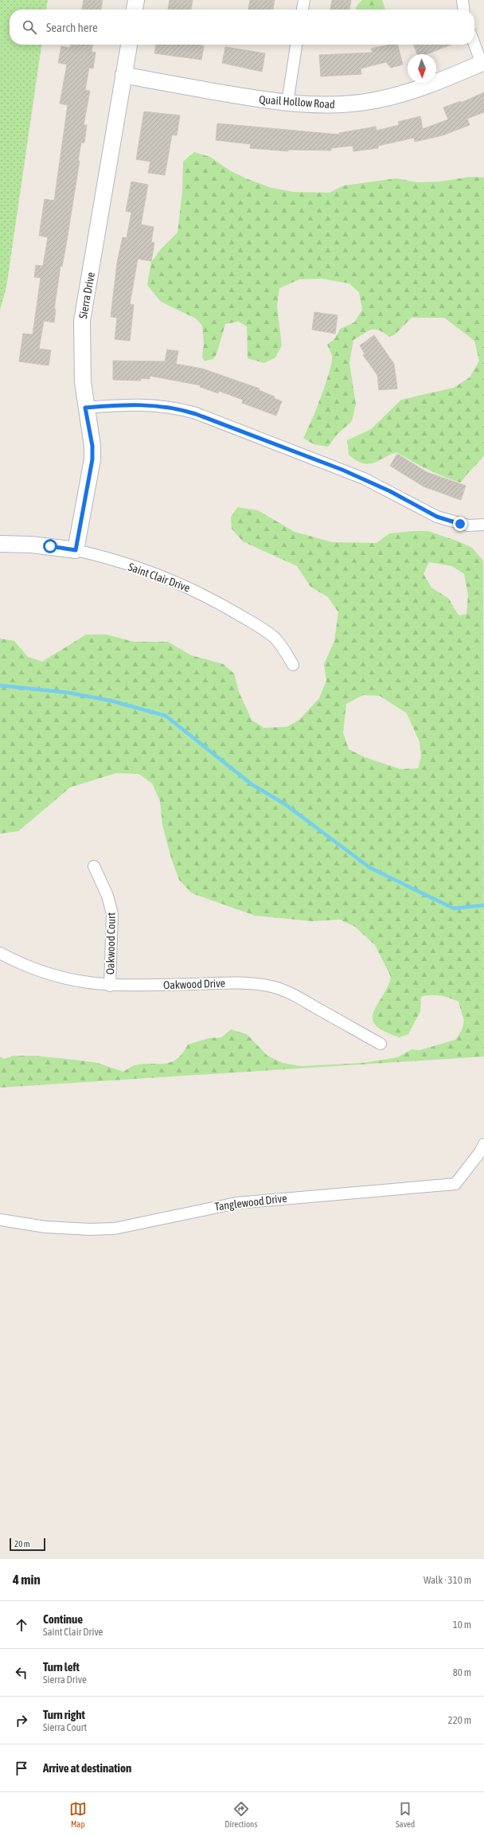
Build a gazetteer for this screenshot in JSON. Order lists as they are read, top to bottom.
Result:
{
  "streets": {
    "street": [
      "Quail Hollow Road",
      "Sierra Drive",
      "Saint Clair Drive",
      "Oakwood Court",
      "Oakwood Drive",
      "Tanglewood Drive"
    ]
  },
  "crossings": [
    ["Quail Hollow Road", "Sierra Drive"],
    ["Sierra Drive", "Saint Clair Drive"],
    ["Oakwood Court", "Oakwood Drive"]
  ],
  "scale_bar": "20 m",
  "north": "bottom",
  "page": {
    "search": "Search here",
    "scale": "20 m",
    "heading": ["4 min", "Walk · 310 m"],
    "list": [
      ["Continue", "Saint Clair Drive", "10 m"],
      ["Turn left", "Sierra Drive", "80 m"],
      ["Turn right", "Sierra Court", "220 m"],
      "Arrive at destination"
    ],
    "nav": ["Map", "Directions", "Saved"]
  }
}
